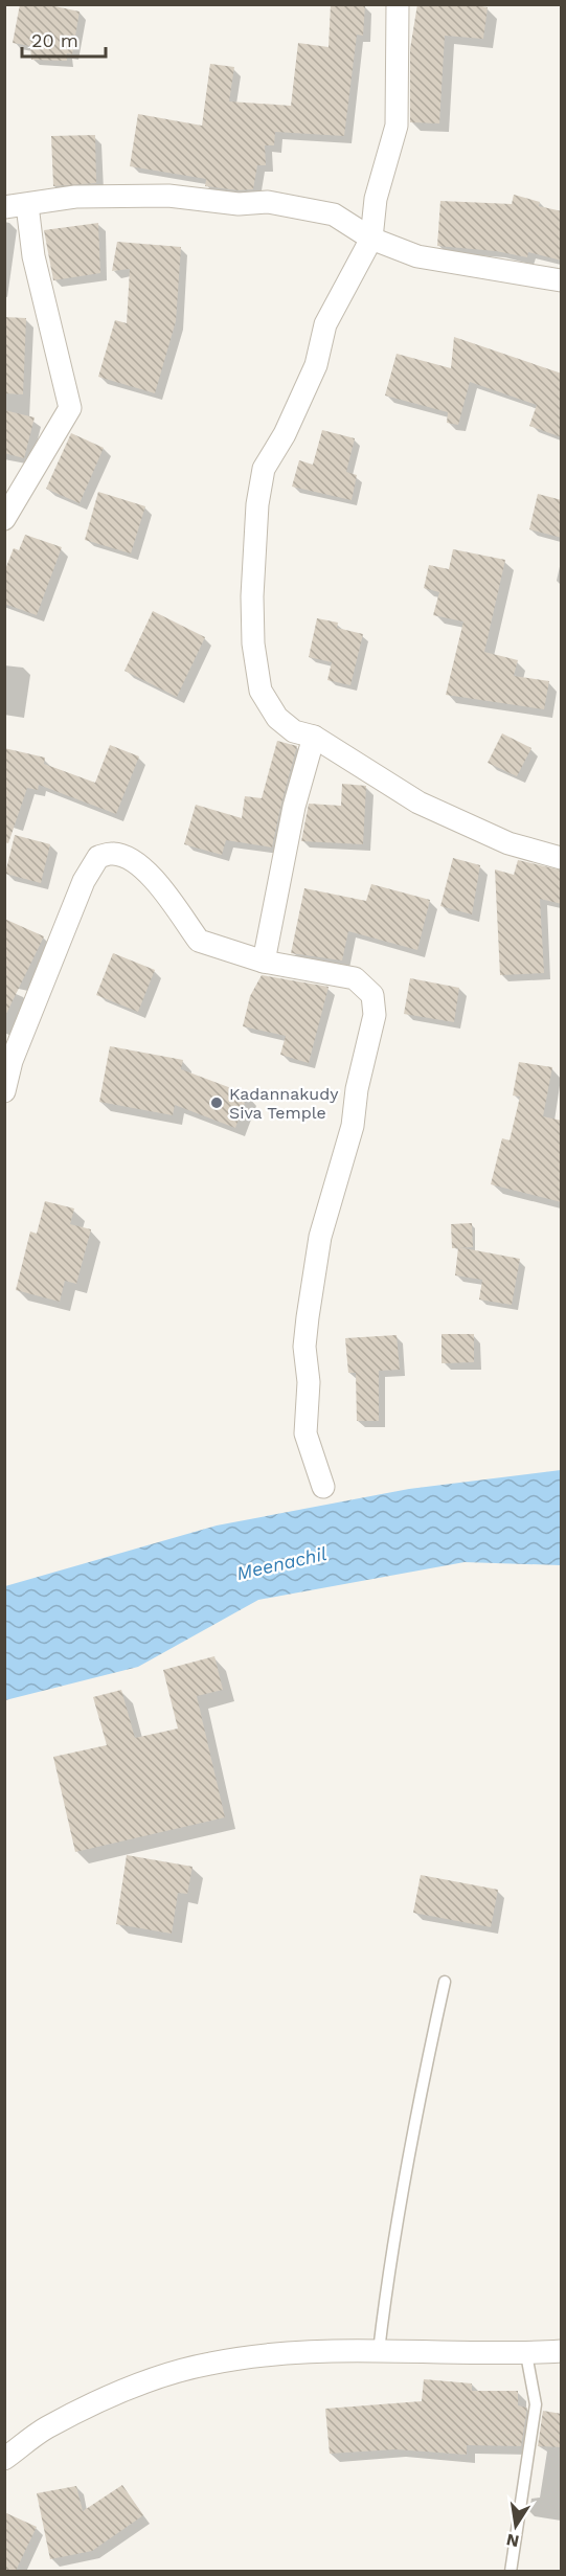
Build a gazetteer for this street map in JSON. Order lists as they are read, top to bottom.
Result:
{
  "water": ["Meenachil"],
  "places": ["Kadannakudy Siva Temple"],
  "scale_bar": "20 m",
  "north": "bottom"
}
